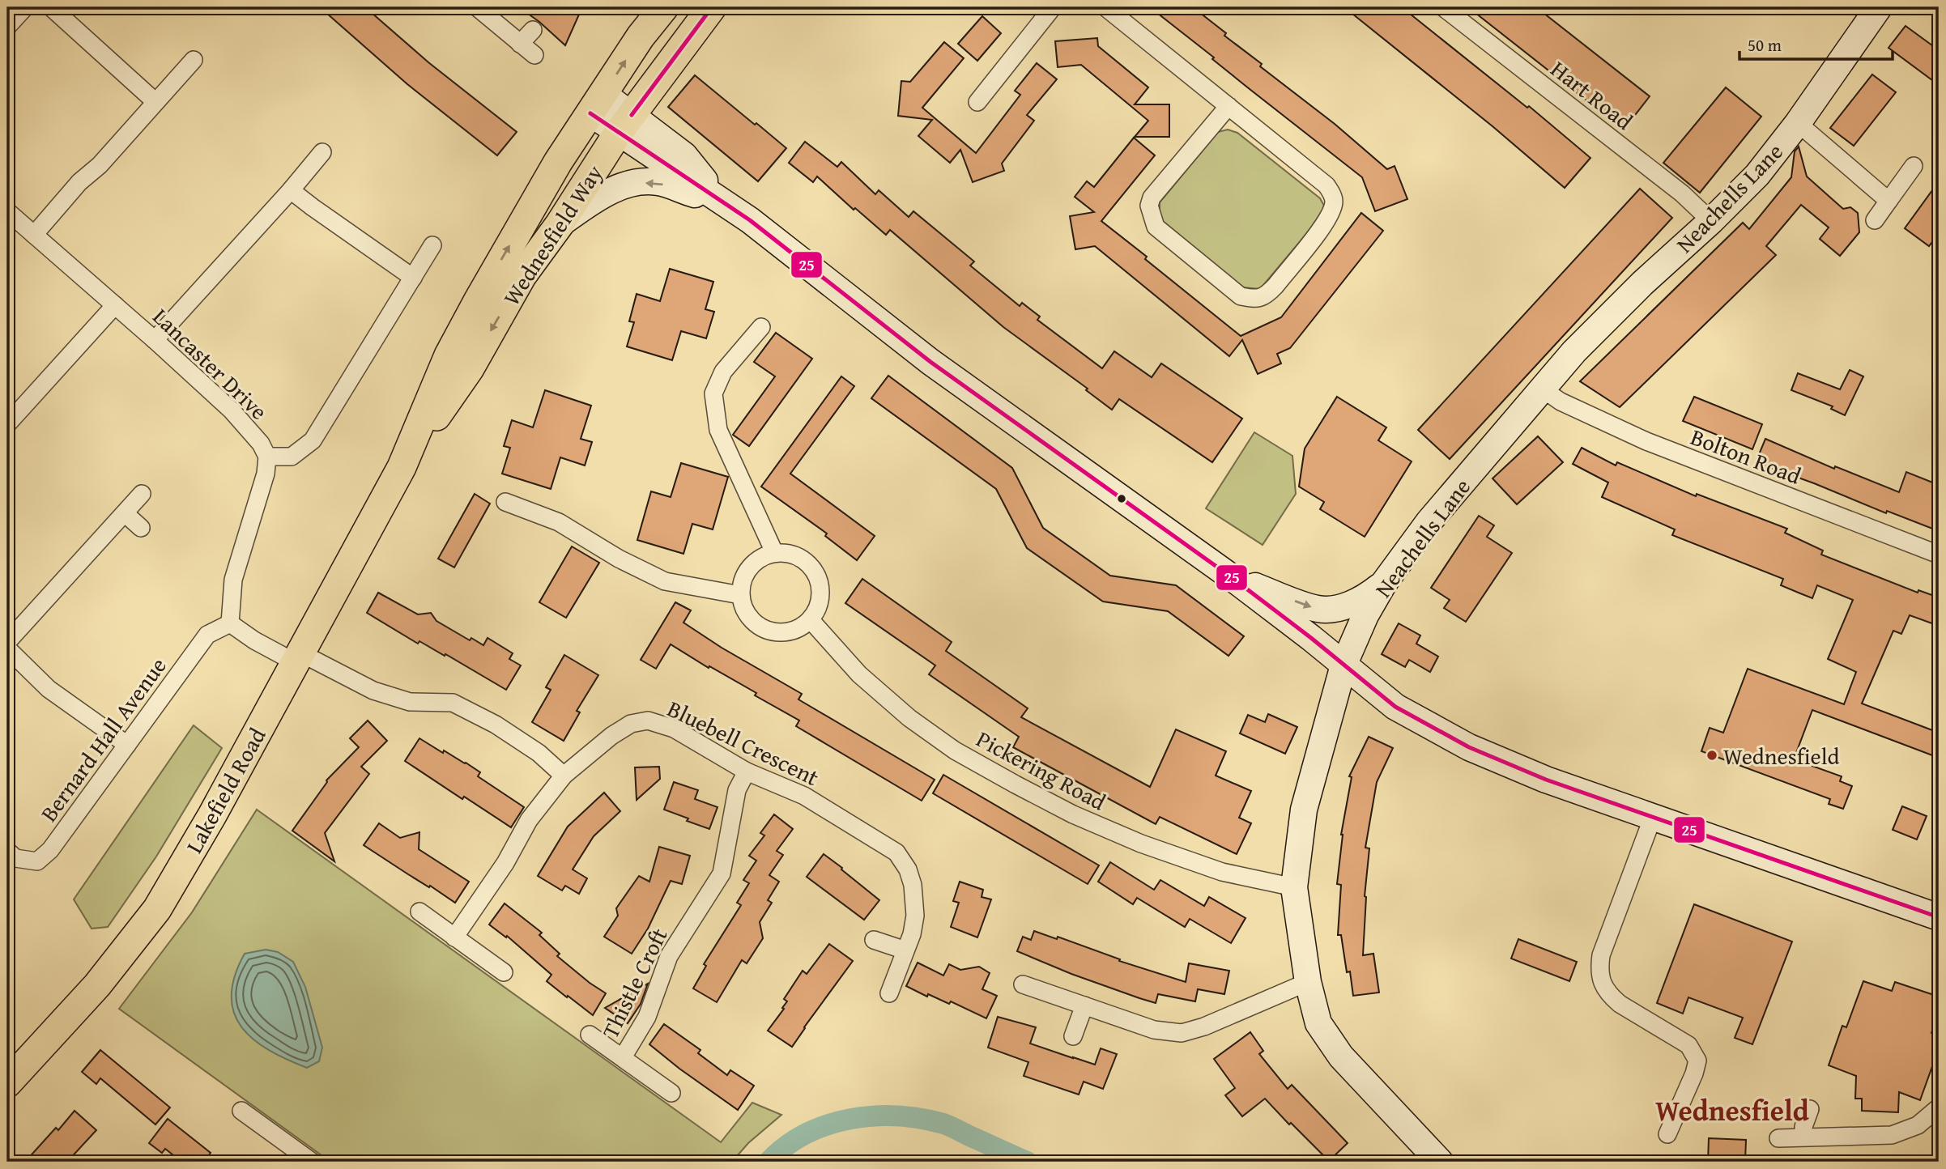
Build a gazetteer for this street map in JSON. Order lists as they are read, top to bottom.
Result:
{
  "streets": {
    "main road": ["Wednesfield Way", "Lakefield Road"],
    "street": [
      "Hart Road",
      "Neachells Lane",
      "Lancaster Drive",
      "Bolton Road",
      "Bernard Hall Avenue",
      "Bluebell Crescent",
      "Pickering Road",
      "Thistle Croft"
    ]
  },
  "crossings": [
    ["Hart Road", "Neachells Lane"],
    ["Neachells Lane", "Bolton Road"],
    ["Neachells Lane", "Pickering Road"],
    ["Wednesfield Way", "Lakefield Road"],
    ["Bluebell Crescent", "Thistle Croft"]
  ],
  "districts": ["Wednesfield"],
  "places": ["Wednesfield"],
  "lines": ["transit line 25"],
  "scale_bar": "50 m"
}
